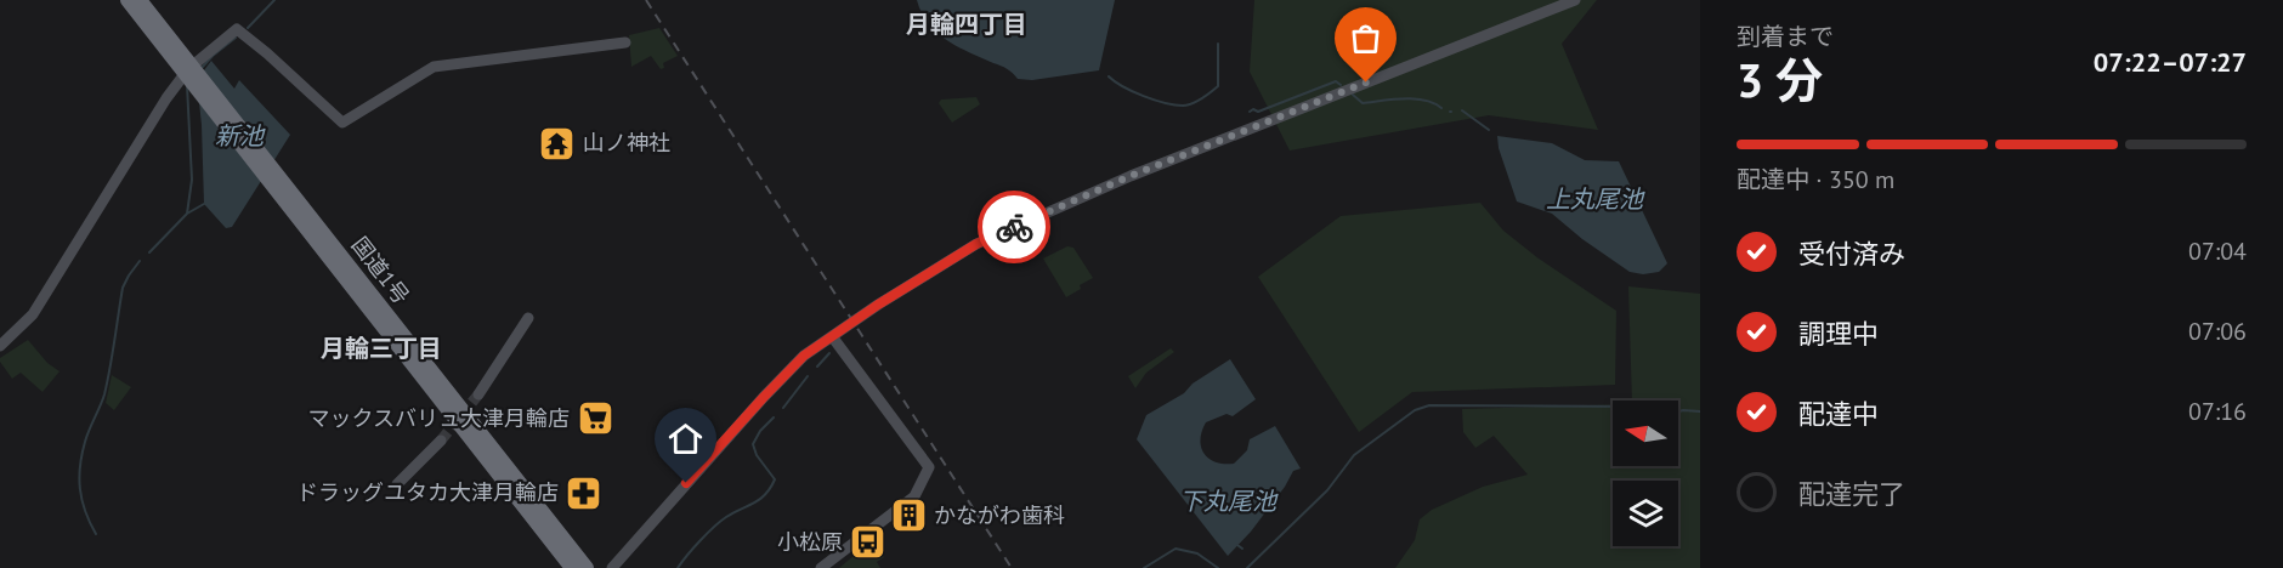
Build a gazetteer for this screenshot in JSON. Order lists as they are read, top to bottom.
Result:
{
  "streets": {
    "highway": ["国道1号"]
  },
  "districts": ["月輪四丁目", "月輪三丁目"],
  "water": ["新池", "上丸尾池", "下丸尾池"],
  "places": {
    "temple": ["山ノ神社"],
    "supermarket": ["マックスバリュ大津月輪店"],
    "pharmacy": ["ドラッグユタカ大津月輪店"],
    "building": ["かながわ歯科"],
    "bus stop": ["小松原"]
  },
  "north": "left",
  "page": {
    "heading": ["3 分", "到着まで", "07:22–07:27"],
    "bar": "配達中 · 350 m",
    "list": [
      ["受付済み", "07:04"],
      ["調理中", "07:06"],
      ["配達中", "07:16"],
      "配達完了"
    ]
  }
}
